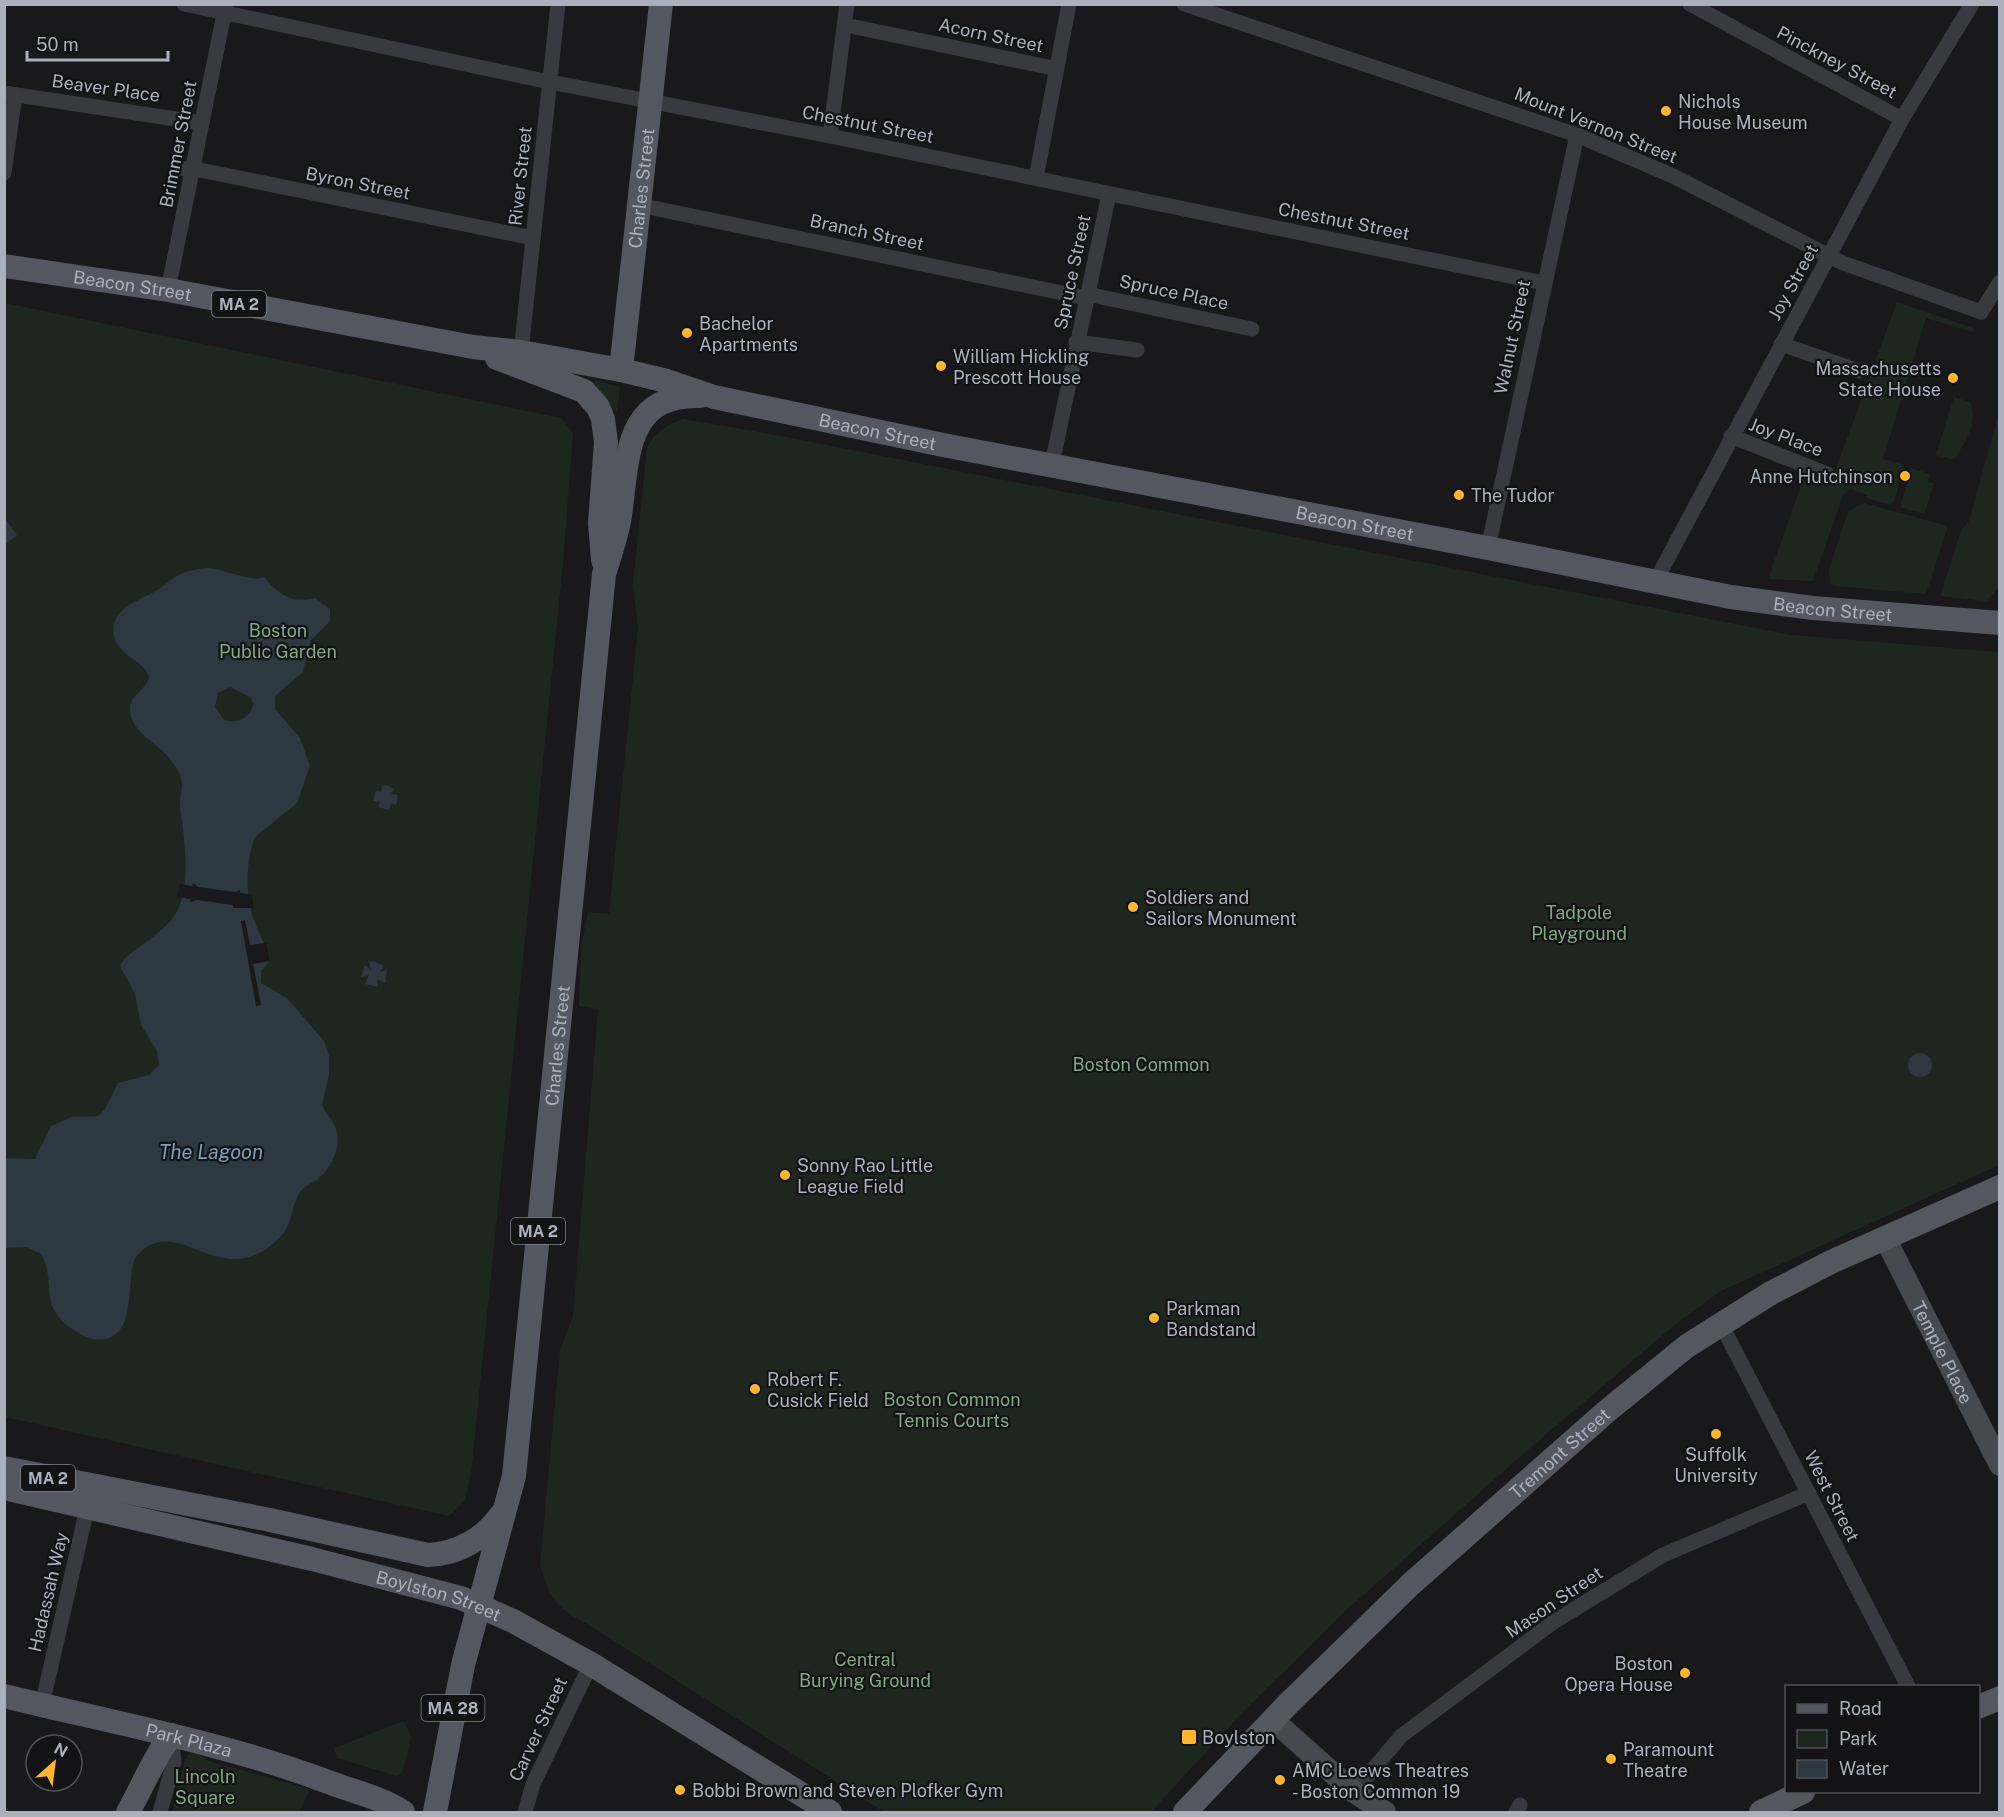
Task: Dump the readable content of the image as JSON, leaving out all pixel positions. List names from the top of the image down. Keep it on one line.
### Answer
{"streets":{"main road":["Charles Street","Beacon Street","MA 2","Temple Place","Tremont Street","Boylston Street","MA 28","Park Plaza"],"street":["Acorn Street","Pinckney Street","Beaver Place","Chestnut Street","Mount Vernon Street","Brimmer Street","River Street","Byron Street","Branch Street","Spruce Street","Joy Street","Spruce Place","Walnut Street","Joy Place","West Street","Hadassah Way","Mason Street","Carver Street"]},"crossings":[["Pinckney Street","Joy Street"],["Beaver Place","Brimmer Street"],["Chestnut Street","Brimmer Street"],["Chestnut Street","River Street"],["Chestnut Street","Charles Street"],["Chestnut Street","Spruce Street"],["Chestnut Street","Walnut Street"],["Mount Vernon Street","Joy Street"],["Mount Vernon Street","Walnut Street"],["Brimmer Street","Byron Street"],["Brimmer Street","Beacon Street"],["River Street","Byron Street"],["River Street","Beacon Street"],["Charles Street","Branch Street"],["Charles Street","Beacon Street"],["Charles Street","Boylston Street"],["Charles Street","MA 28"],["Branch Street","Spruce Street"],["Branch Street","Spruce Place"],["Spruce Street","Beacon Street"],["Spruce Street","Spruce Place"],["Joy Street","Beacon Street"],["Joy Street","Joy Place"],["Beacon Street","Walnut Street"],["Temple Place","Tremont Street"],["Tremont Street","West Street"],["West Street","Mason Street"],["Hadassah Way","Boylston Street"],["Hadassah Way","Park Plaza"],["Boylston Street","MA 28"],["Boylston Street","Carver Street"]],"water":["The Lagoon"],"parks":["Boston Public Garden","Tadpole Playground","Boston Common","Boston Common Tennis Courts","Central Burying Ground","Lincoln Square"],"places":{"other":["Nichols House Museum","Bachelor Apartments","William Hickling Prescott House","Massachusetts State House","Anne Hutchinson","The Tudor","Soldiers and Sailors Monument","Sonny Rao Little League Field","Parkman Bandstand","Robert F. Cusick Field","Suffolk University","Boston Opera House","Paramount Theatre","AMC Loews Theatres - Boston Common 19","Bobbi Brown and Steven Plofker Gym"],"transit":["Boylston"]},"legend":["Road","Park","Water"],"scale_bar":"50 m","north":"top right"}
